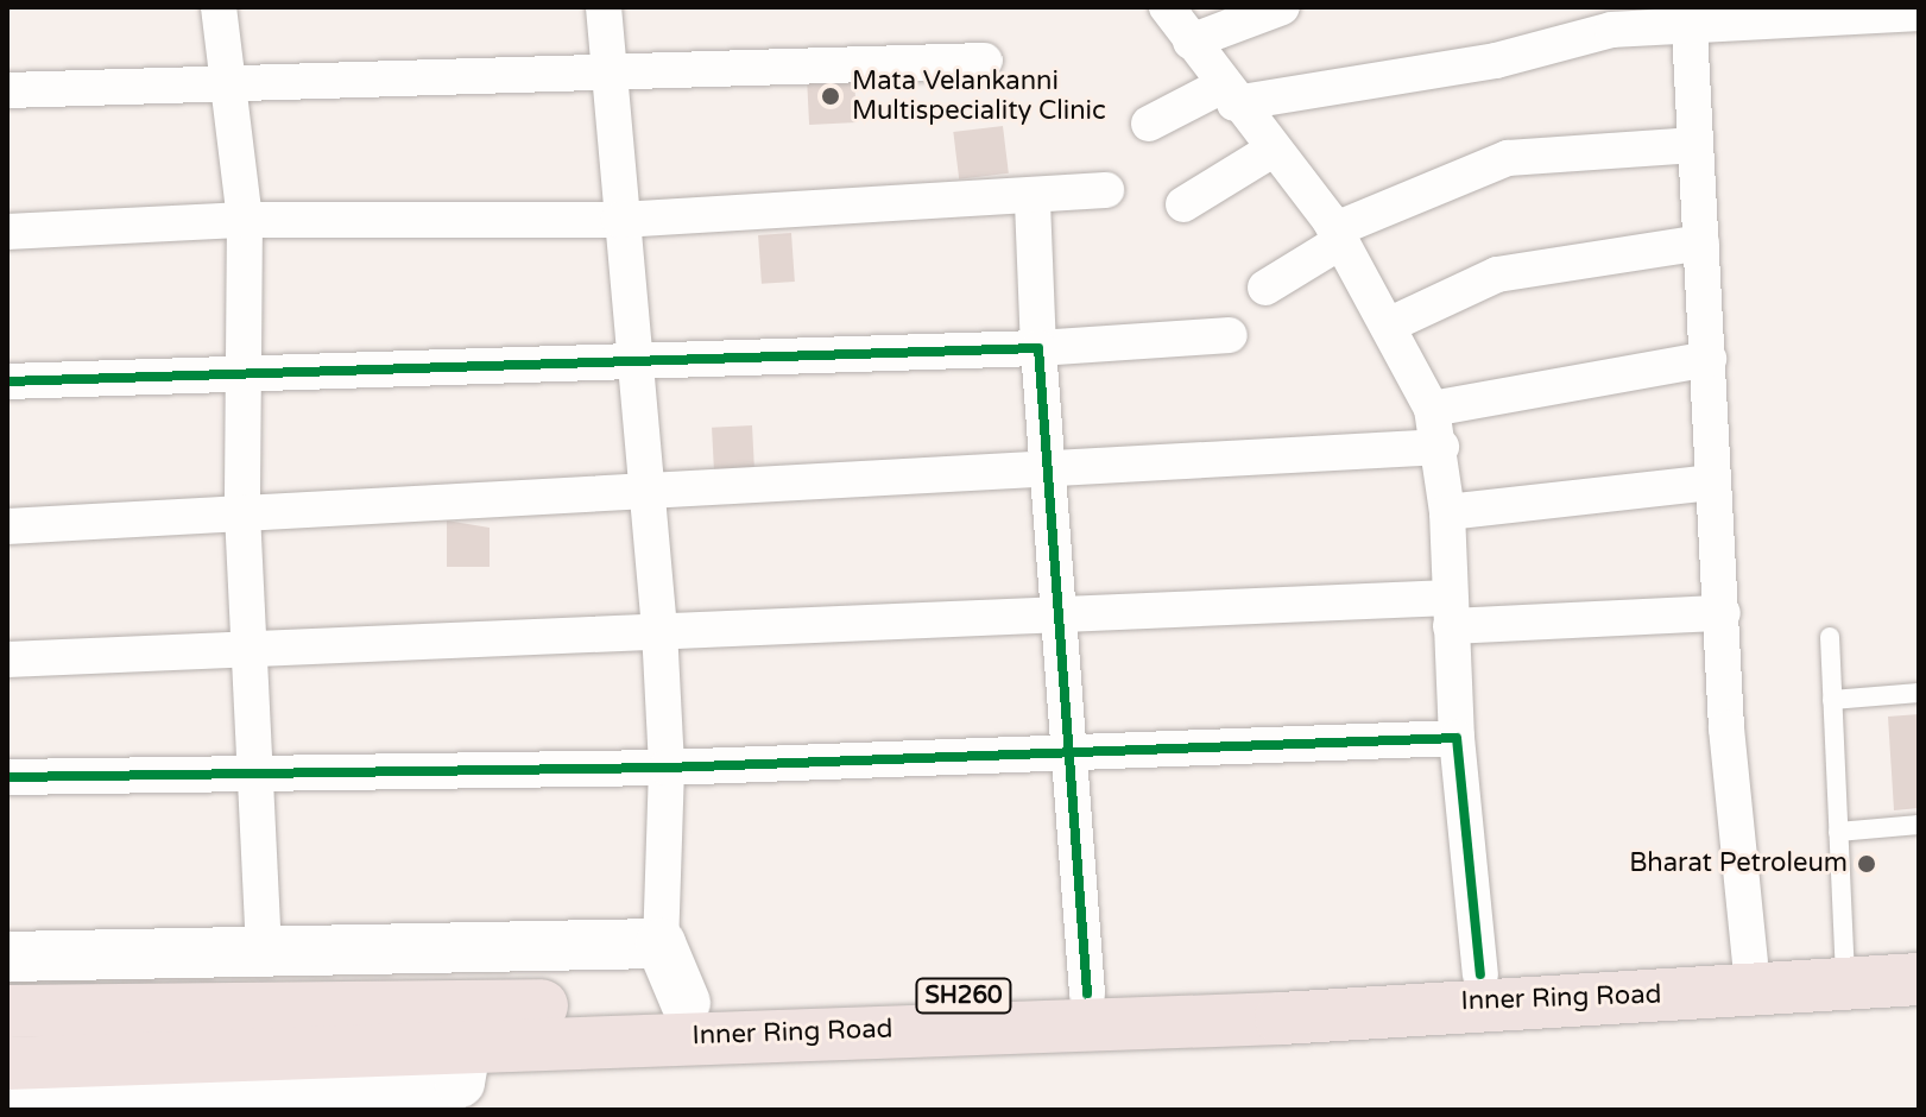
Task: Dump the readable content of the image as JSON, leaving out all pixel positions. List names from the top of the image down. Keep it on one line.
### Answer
{"streets":{"highway":["SH260","Inner Ring Road"]},"places":["Mata Velankanni Multispeciality Clinic","Bharat Petroleum"]}
